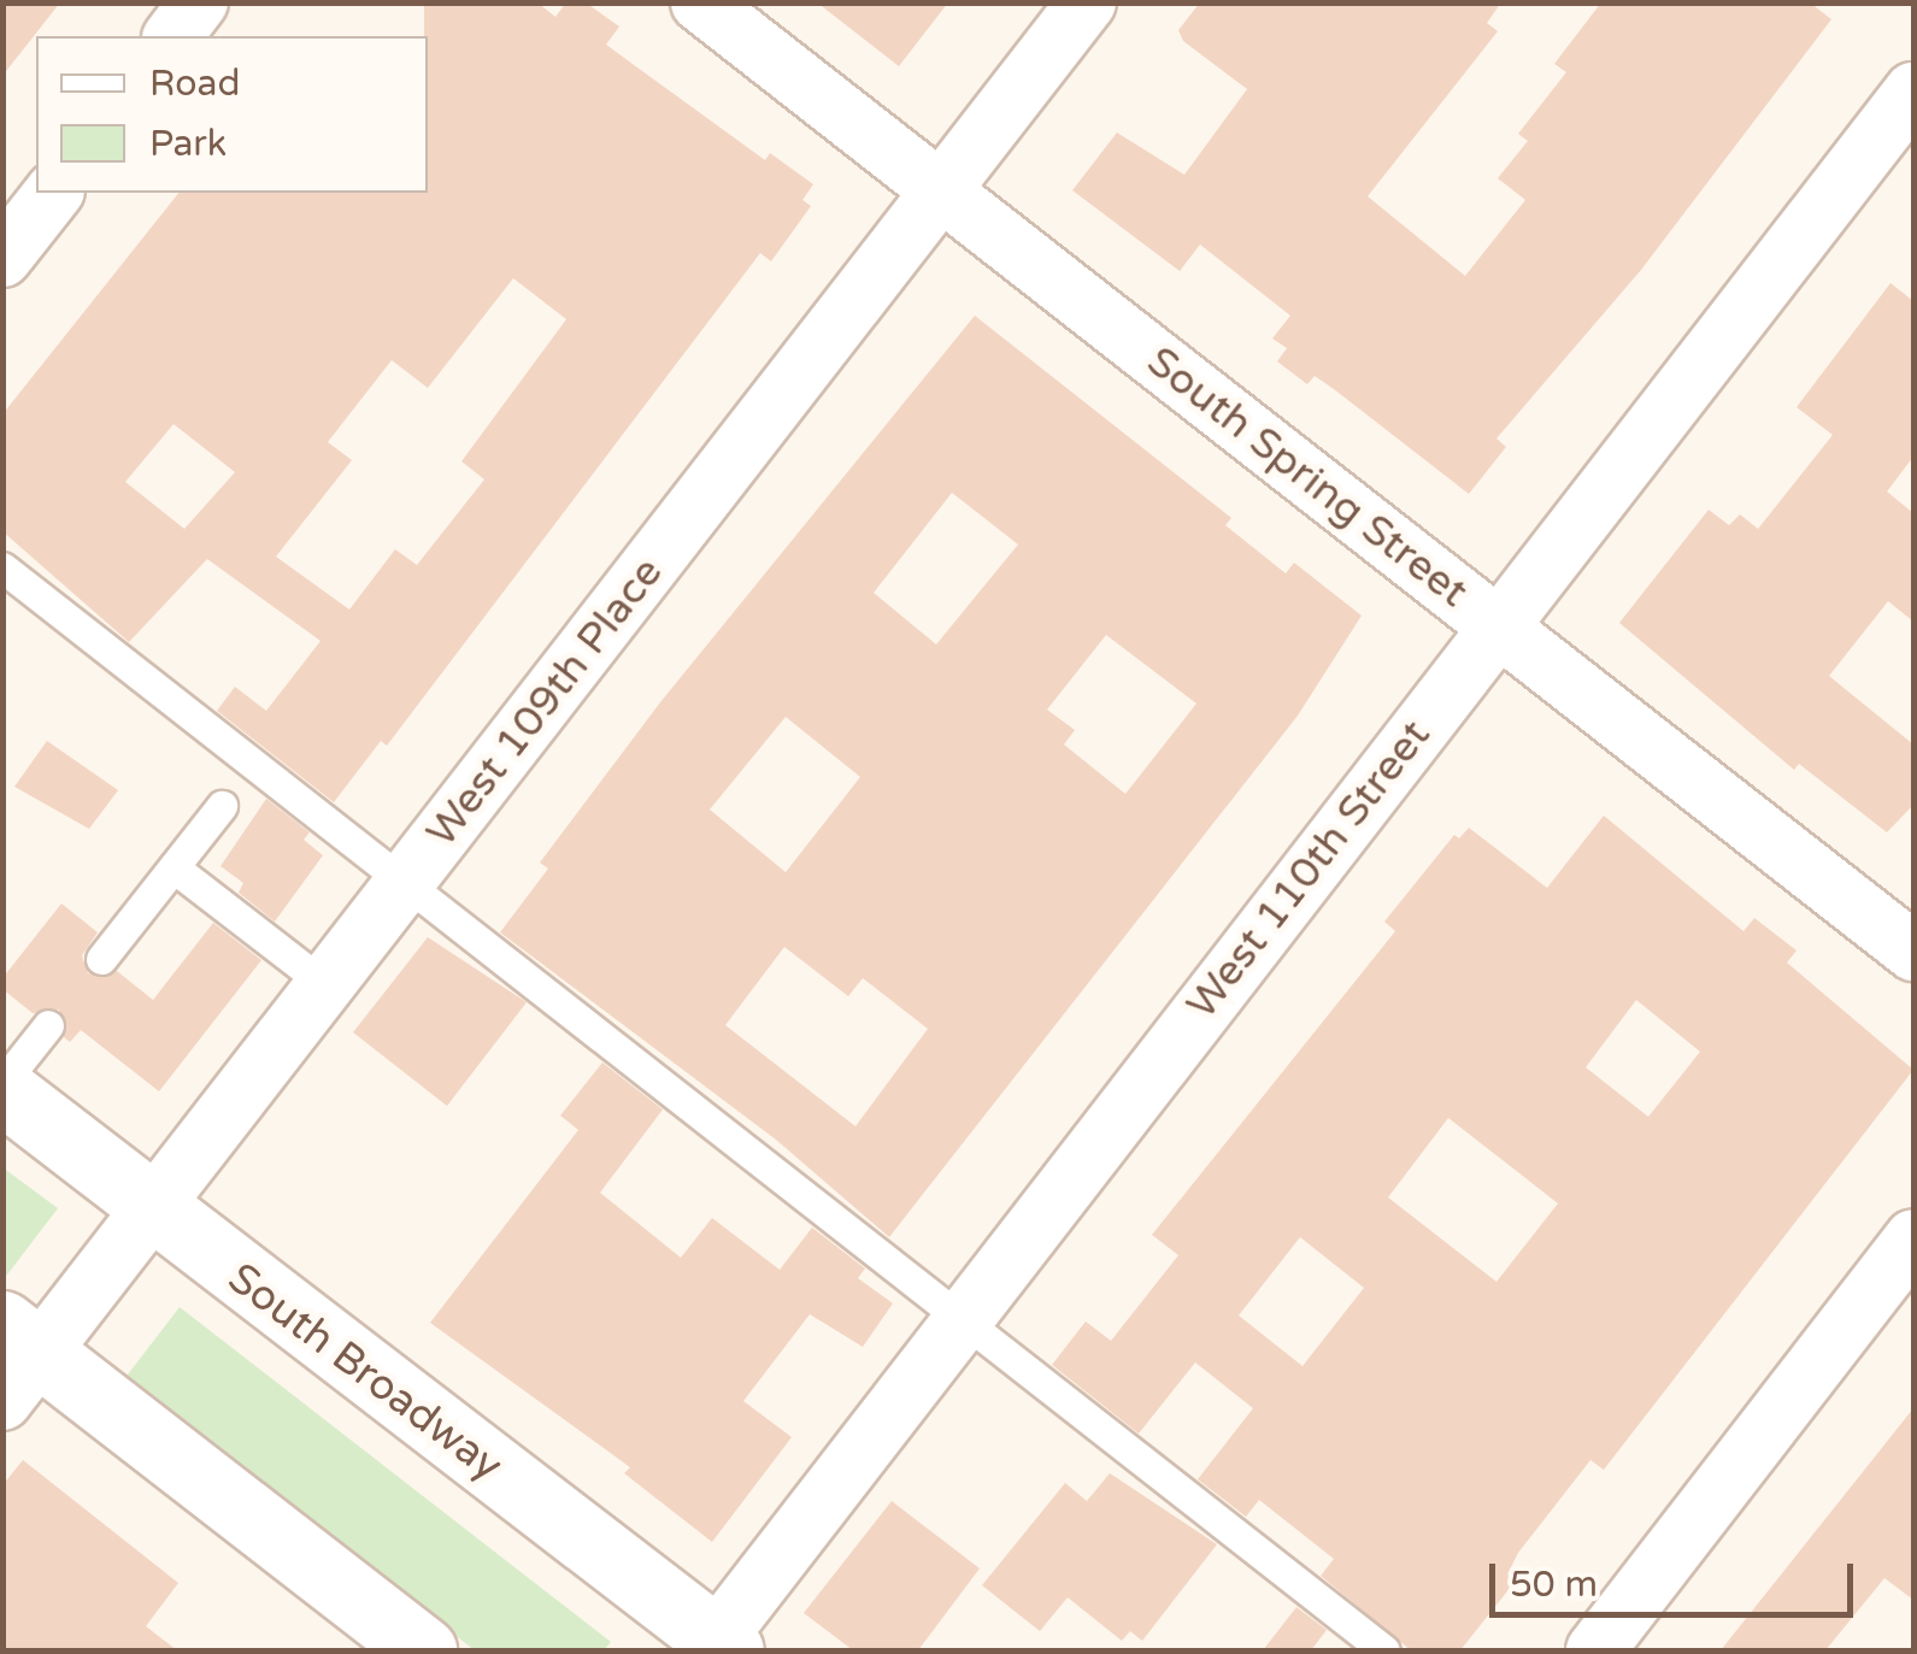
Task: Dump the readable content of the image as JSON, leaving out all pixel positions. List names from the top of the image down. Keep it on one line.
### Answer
{"streets":{"main road":["South Broadway"],"street":["South Spring Street","West 109th Place","West 110th Street"]},"crossings":[["South Spring Street","West 109th Place"],["South Spring Street","West 110th Street"],["West 109th Place","South Broadway"],["West 110th Street","South Broadway"]],"legend":["Road","Park"],"scale_bar":"50 m"}
